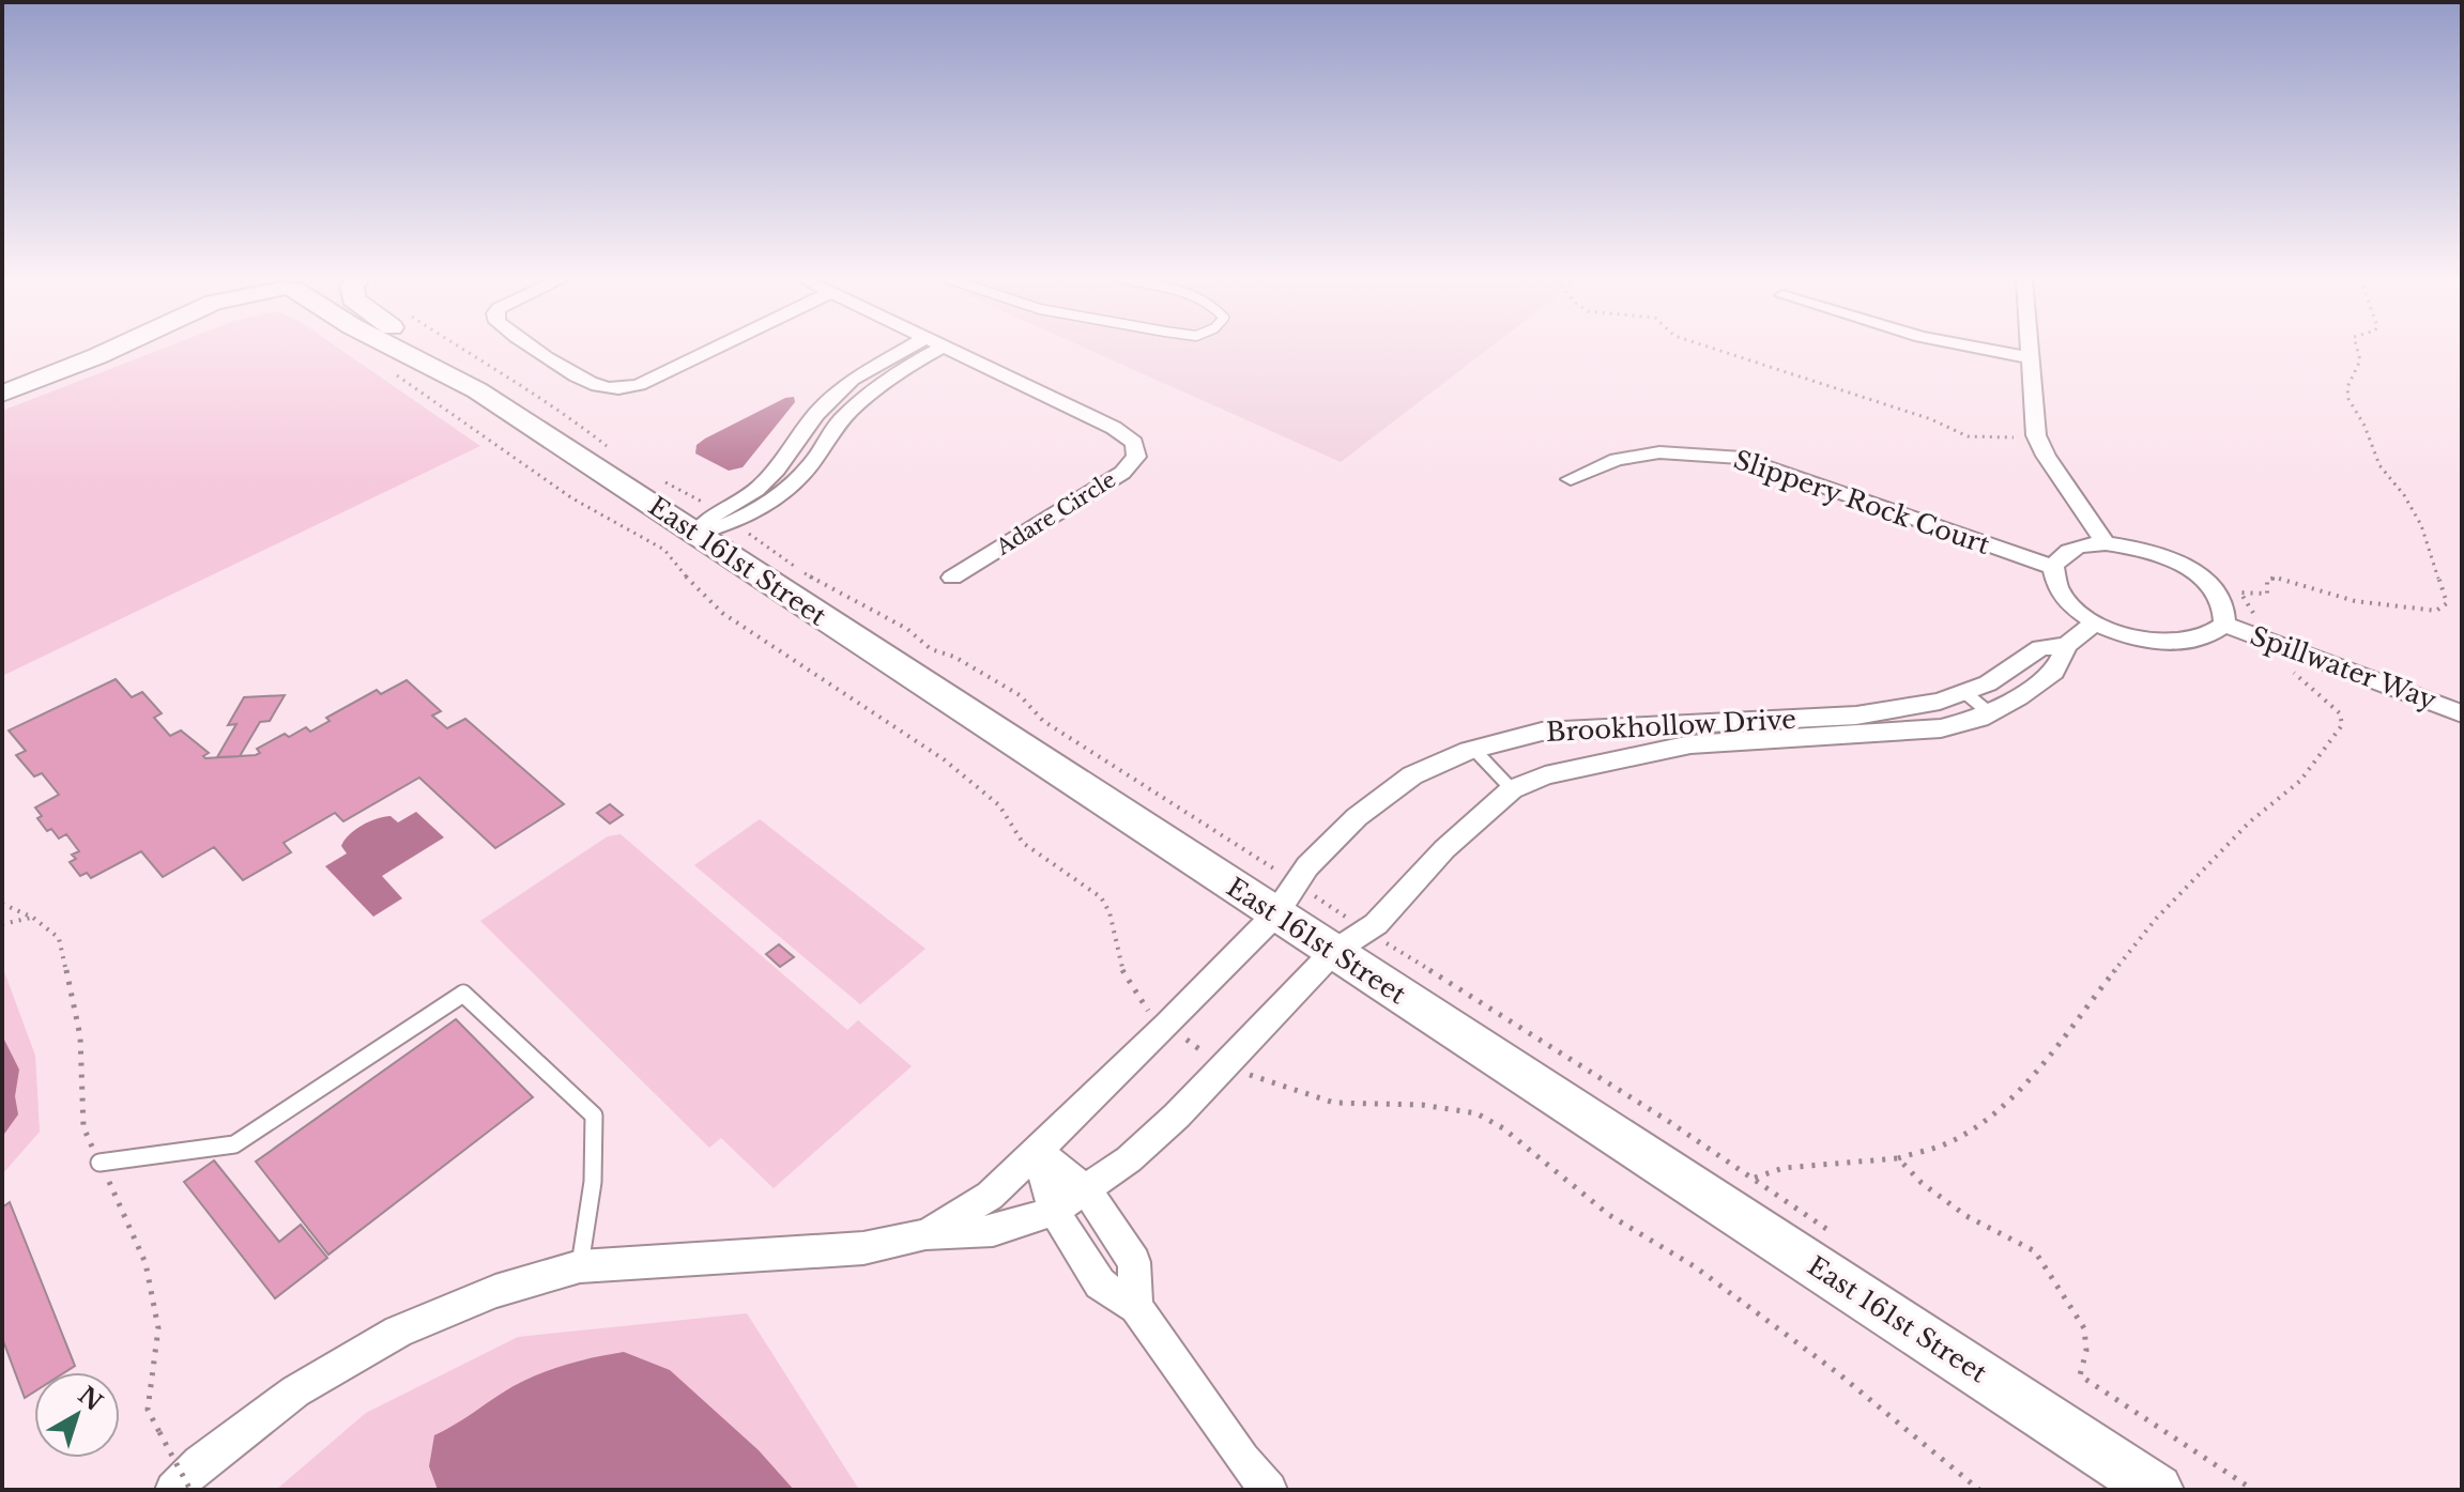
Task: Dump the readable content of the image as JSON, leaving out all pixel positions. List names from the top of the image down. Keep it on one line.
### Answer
{"streets":{"street":["Slippery Rock Court","Adare Circle","East 161st Street","Spillwater Way","Brookhollow Drive"]},"crossings":[["East 161st Street","Brookhollow Drive"]],"north":"top right"}
